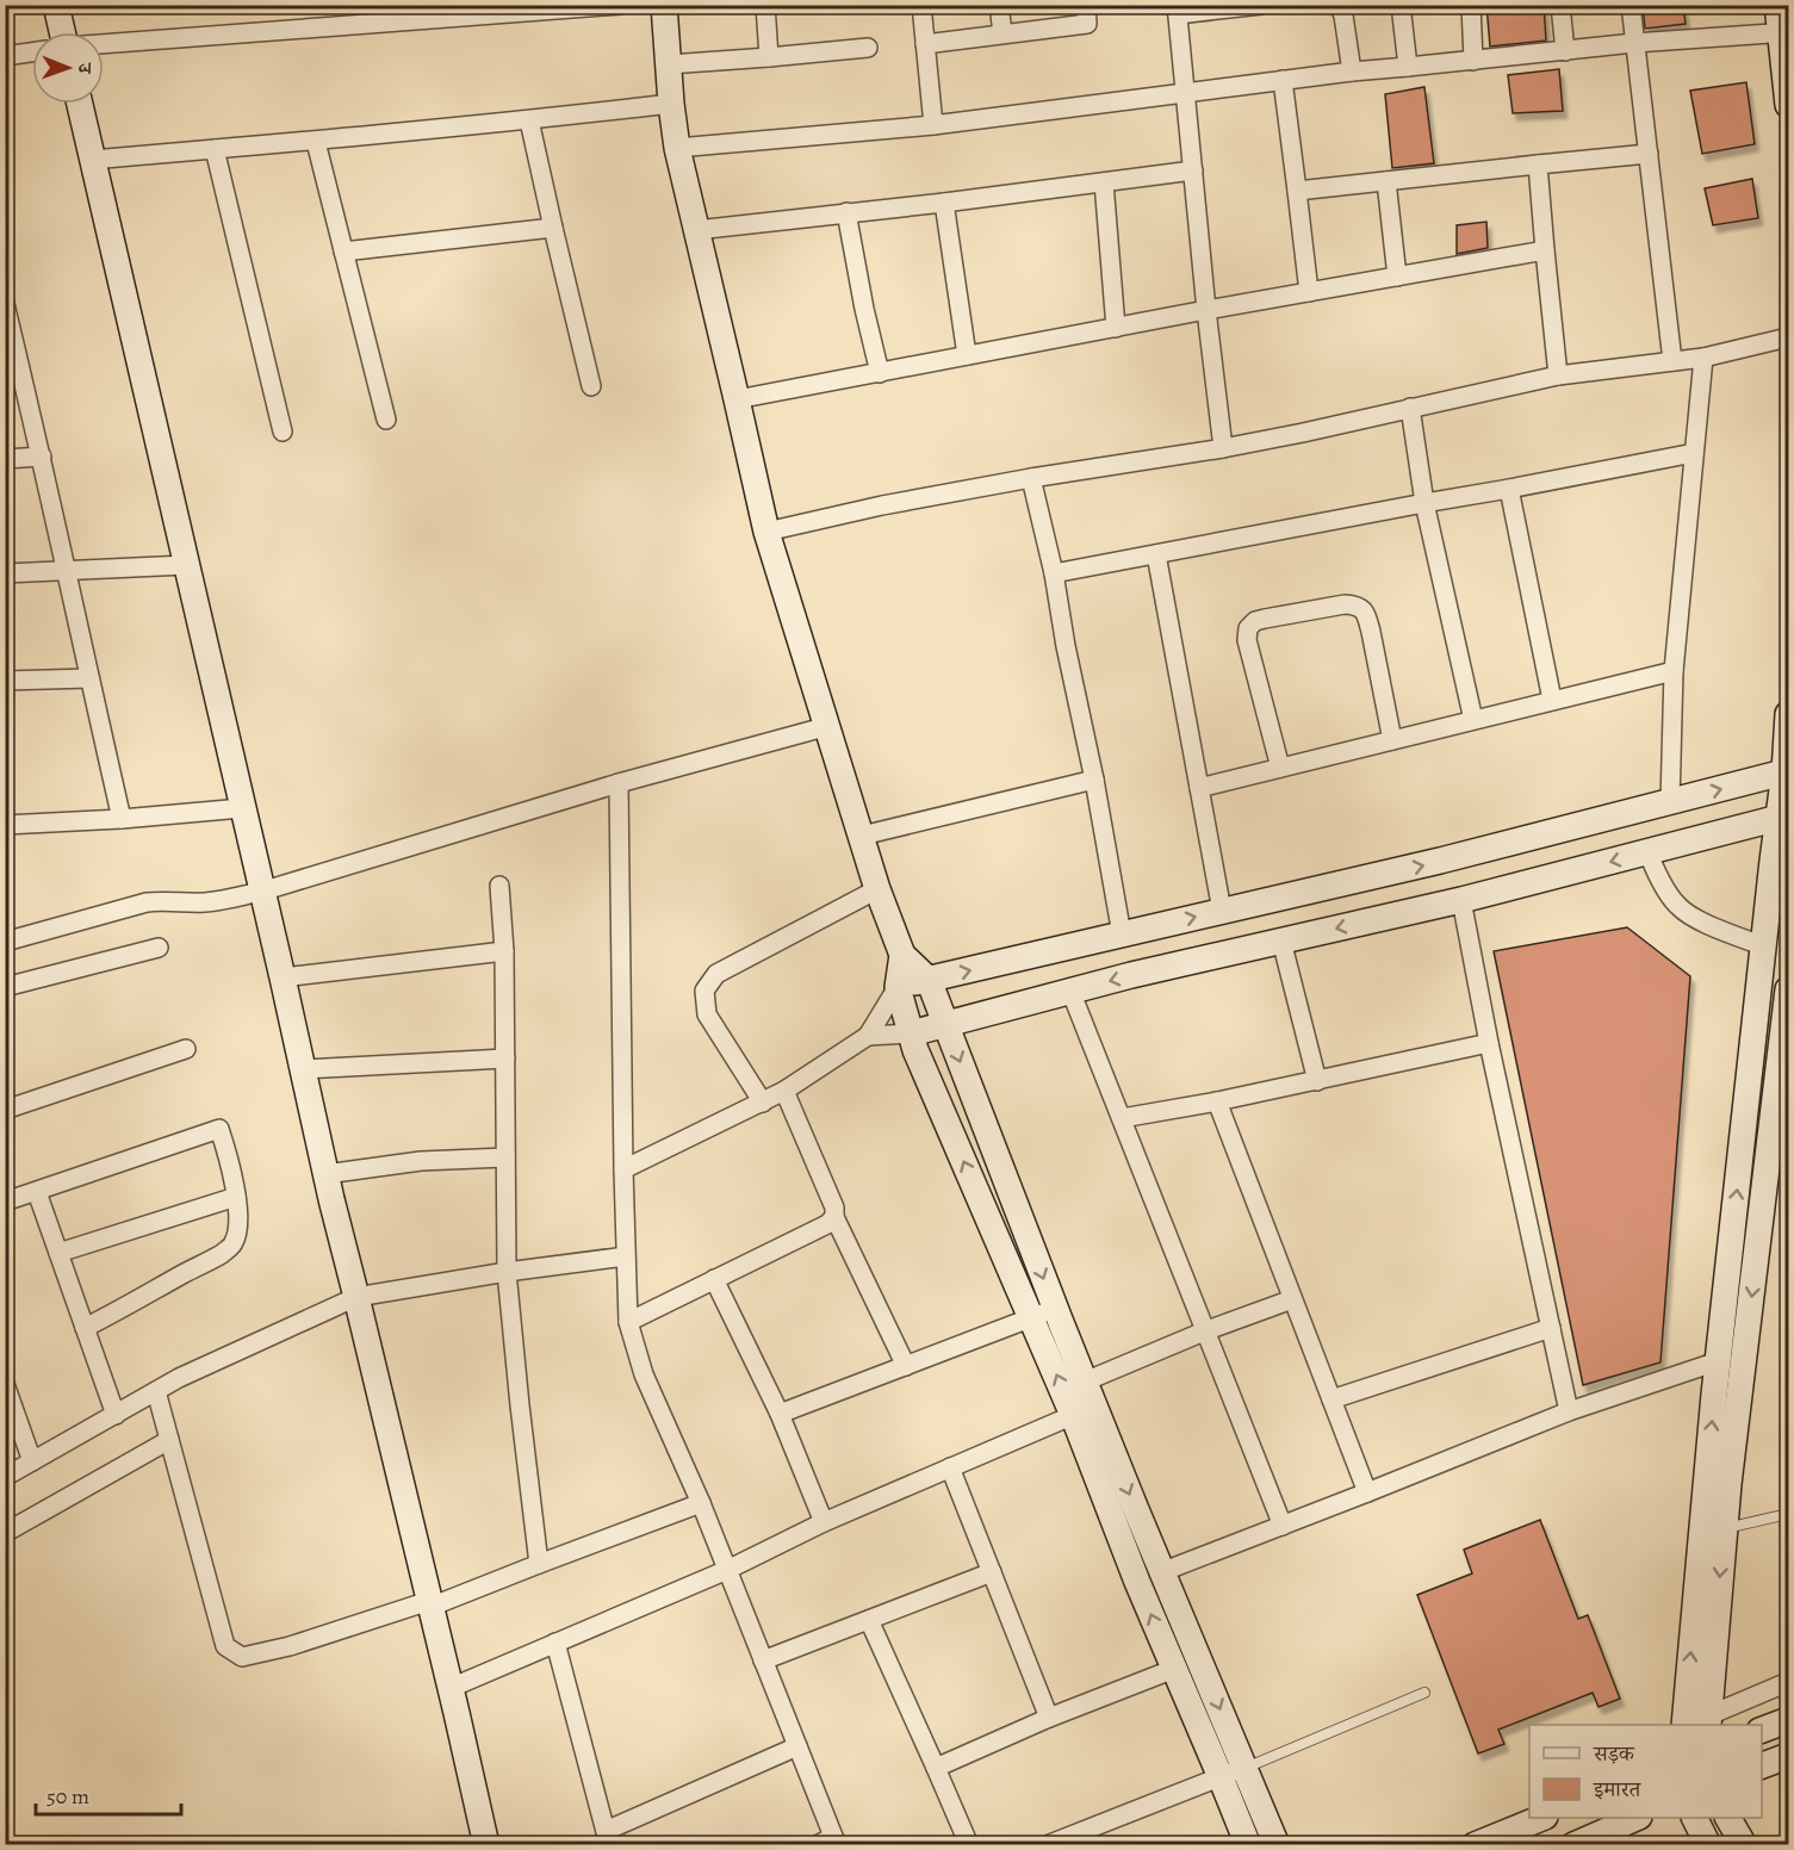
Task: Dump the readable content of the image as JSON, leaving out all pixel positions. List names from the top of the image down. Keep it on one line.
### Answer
{"legend":["सड़क","इमारत"],"scale_bar":"50 m","north":"right"}
